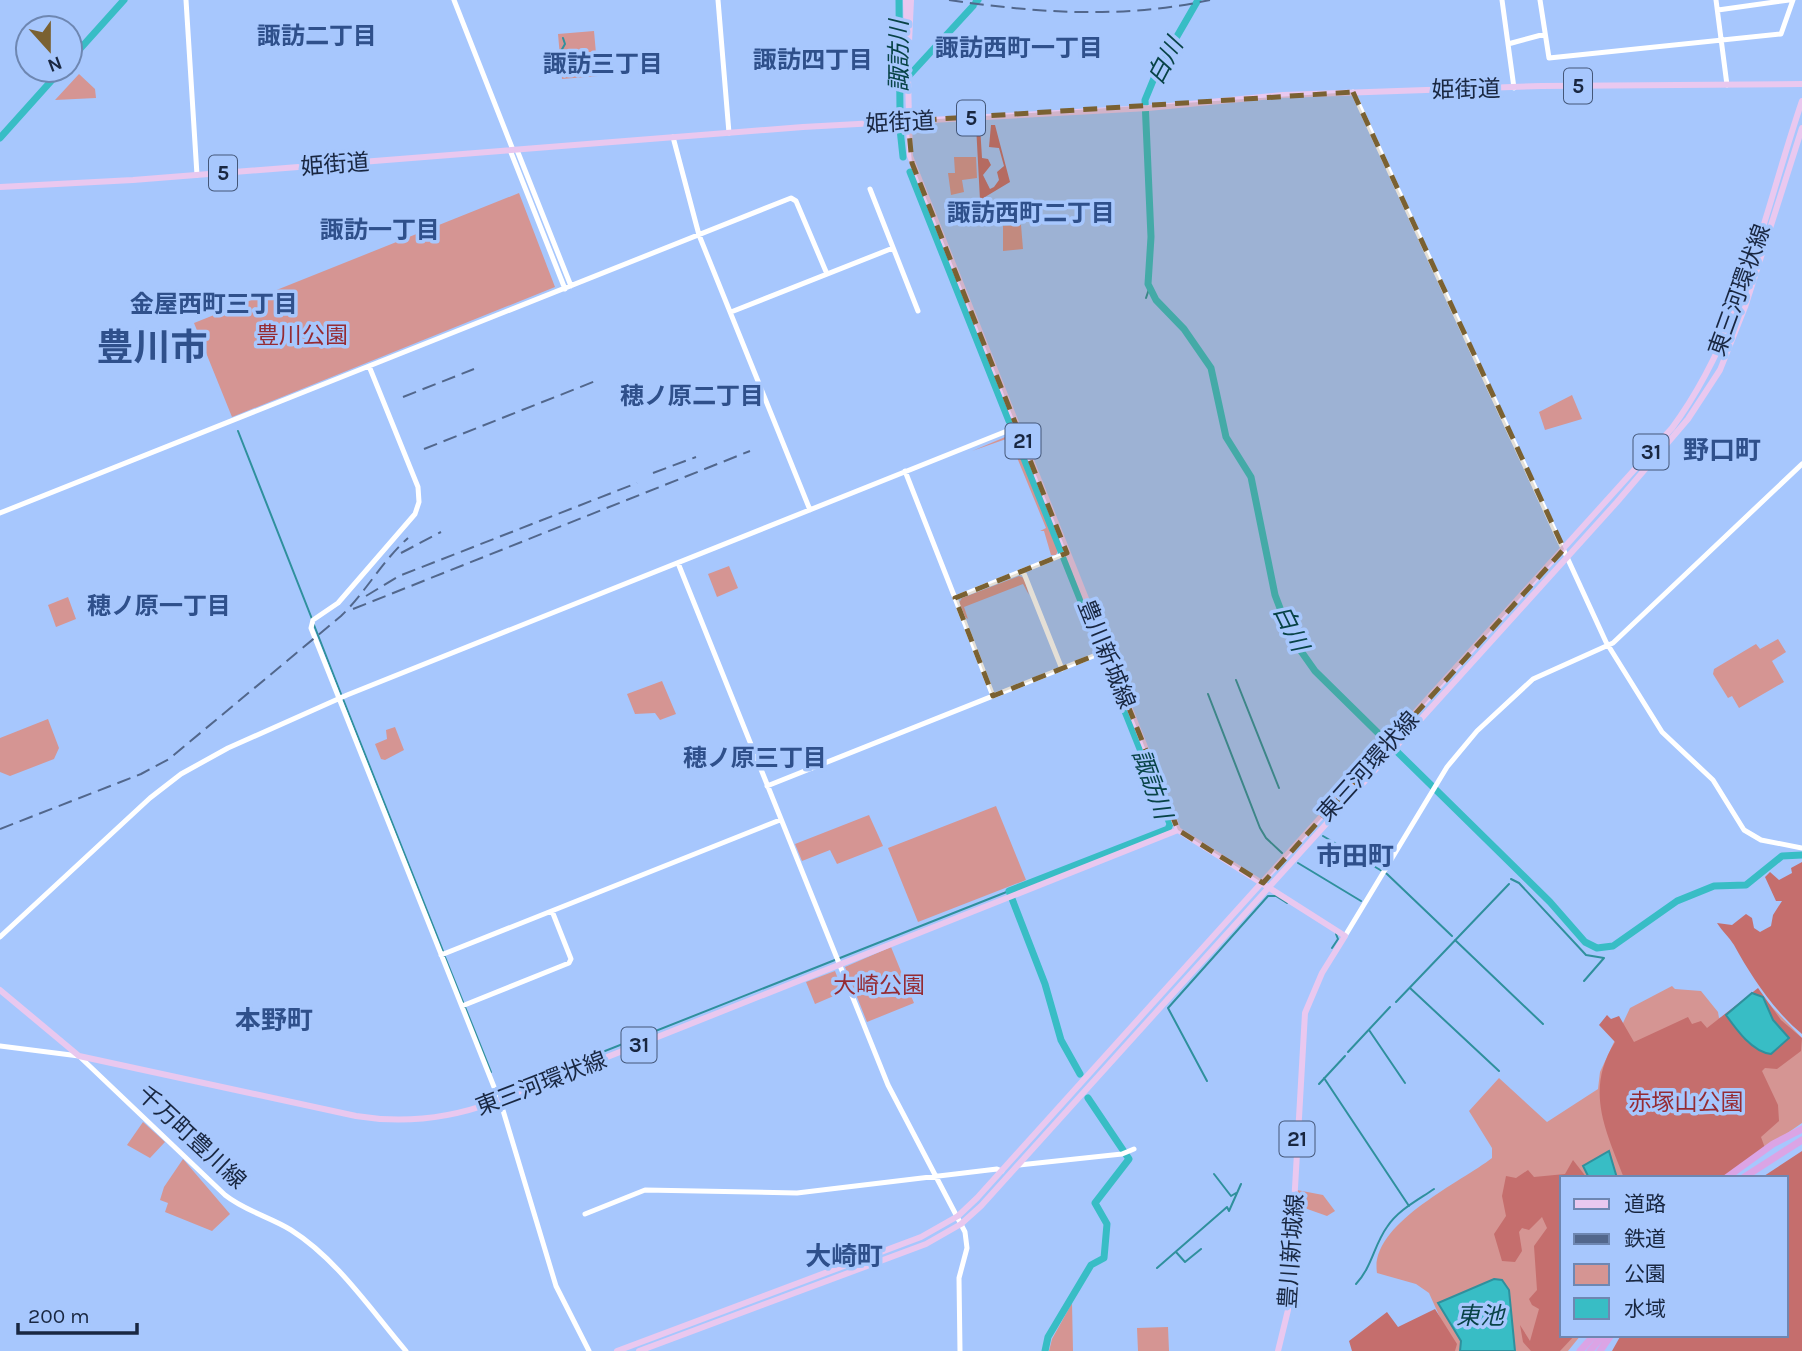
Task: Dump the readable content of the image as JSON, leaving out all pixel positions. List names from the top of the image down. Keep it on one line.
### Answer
{"streets":{"main road":["5","姫街道","東三河環状線","21","31","豊川新城線"],"street":["千万町豊川線"]},"crossings":[["姫街道","豊川新城線"],["東三河環状線","31"],["東三河環状線","豊川新城線"],["東三河環状線","千万町豊川線"],["31","千万町豊川線"]],"districts":["諏訪二丁目","諏訪西町一丁目","諏訪四丁目","諏訪三丁目","諏訪西町二丁目","諏訪一丁目","金屋西町三丁目","豊川市","穂ノ原二丁目","野口町","穂ノ原一丁目","穂ノ原三丁目","市田町","本野町","大崎町"],"water":["諏訪川","白川","東池"],"parks":["豊川公園","大崎公園","赤塚山公園"],"legend":["道路","鉄道","公園","水域"],"scale_bar":"200 m","north":"bottom"}
